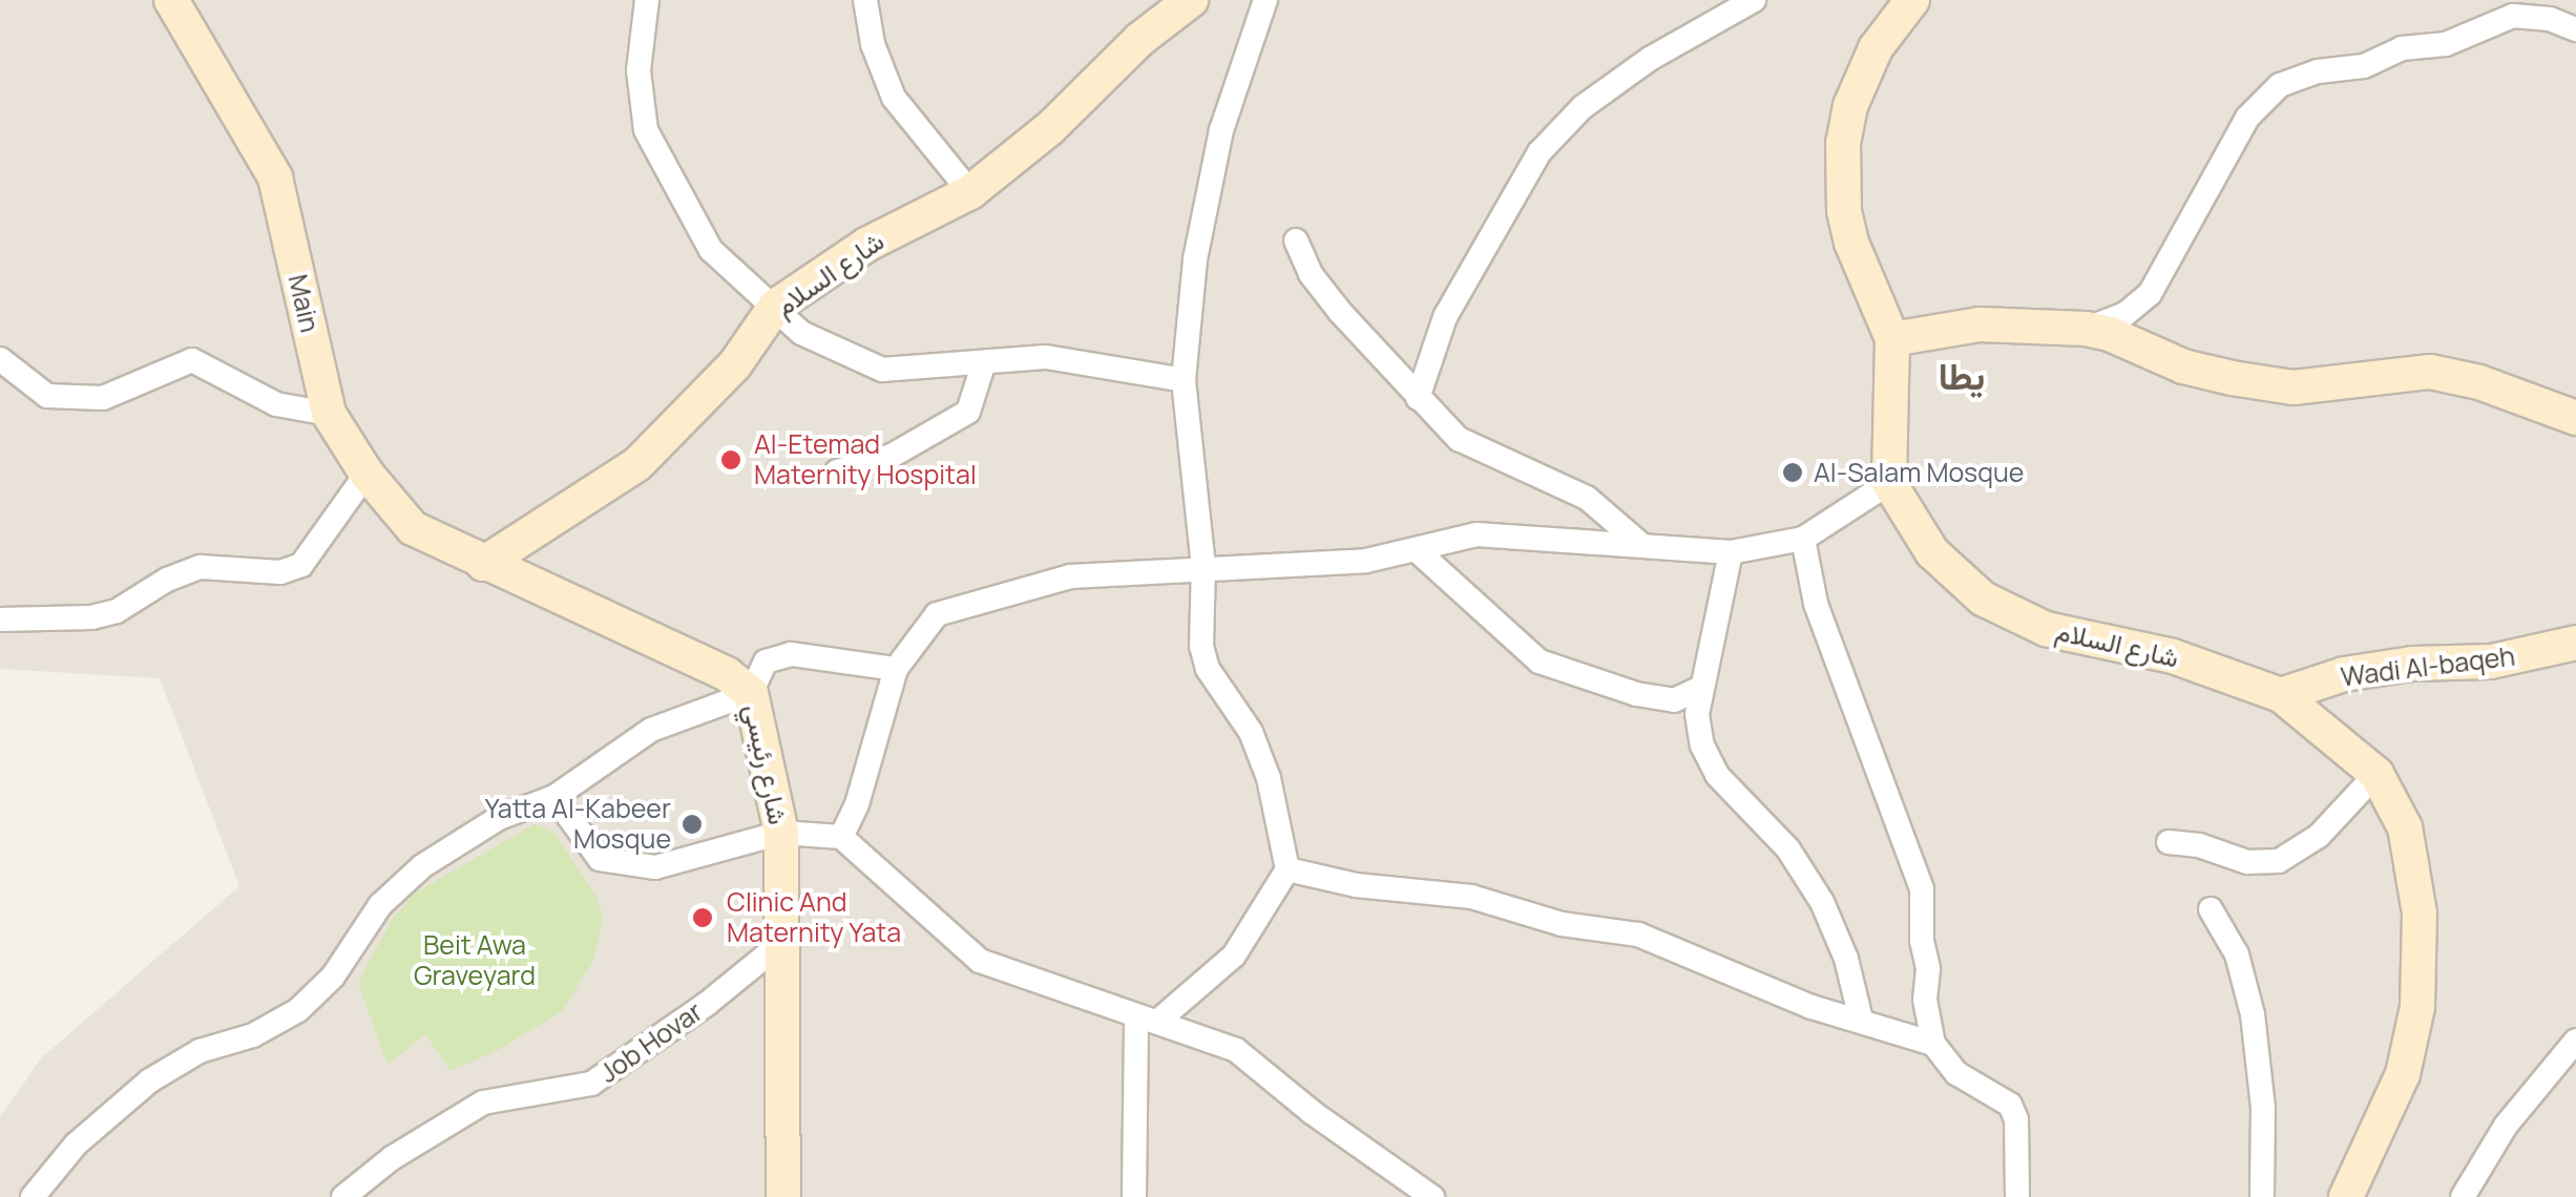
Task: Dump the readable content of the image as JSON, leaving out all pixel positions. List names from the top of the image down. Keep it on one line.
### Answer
{"streets":{"main road":["شارع السلام","Main","Wadi Al-baqeh","شارع رئيسي"],"street":["Job Hovar"]},"crossings":[["شارع السلام","Main"],["شارع السلام","Wadi Al-baqeh"],["شارع السلام","شارع رئيسي"],["Main","شارع رئيسي"],["شارع رئيسي","Job Hovar"]],"districts":["يطا"],"parks":["Beit Awa Graveyard"],"places":["Al-Etemad Maternity Hospital","Al-Salam Mosque","Yatta Al-Kabeer Mosque","Clinic And Maternity Yata"]}
